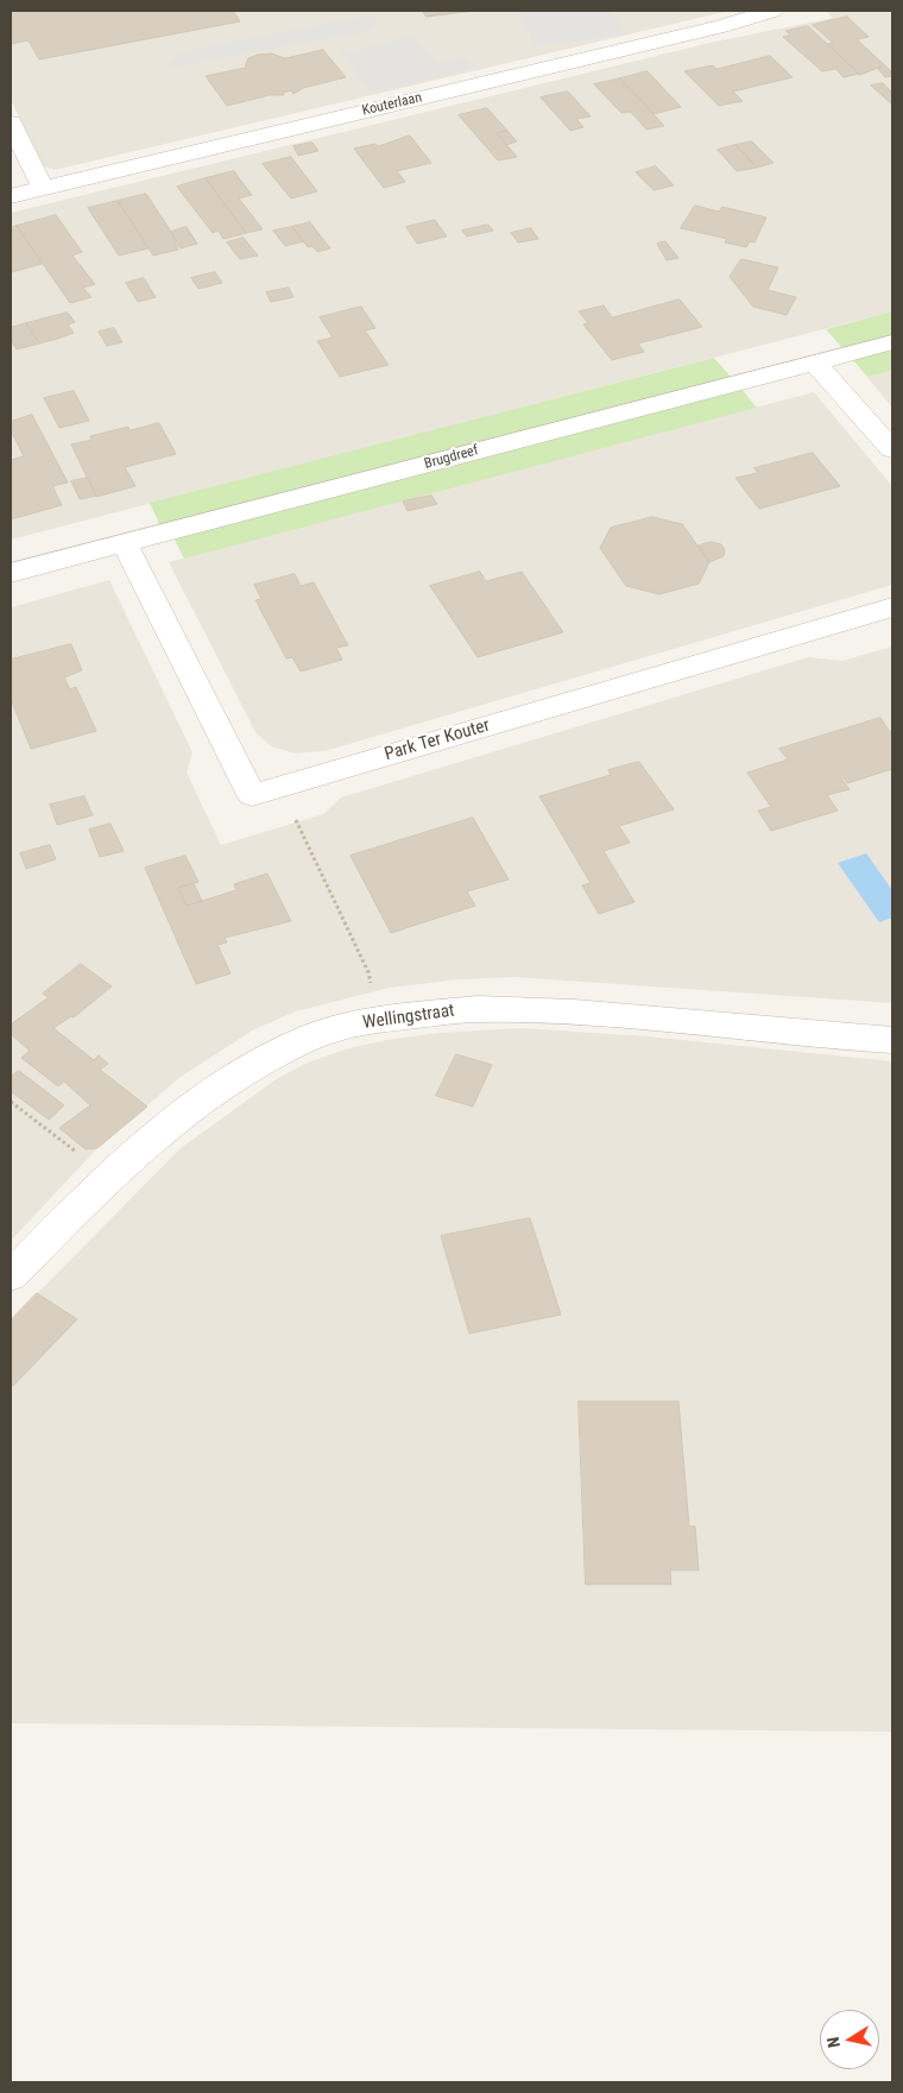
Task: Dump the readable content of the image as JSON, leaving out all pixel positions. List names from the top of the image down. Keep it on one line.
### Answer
{"streets":{"street":["Kouterlaan","Brugdreef","Park Ter Kouter","Wellingstraat"]},"crossings":[["Brugdreef","Park Ter Kouter"]],"north":"left"}
